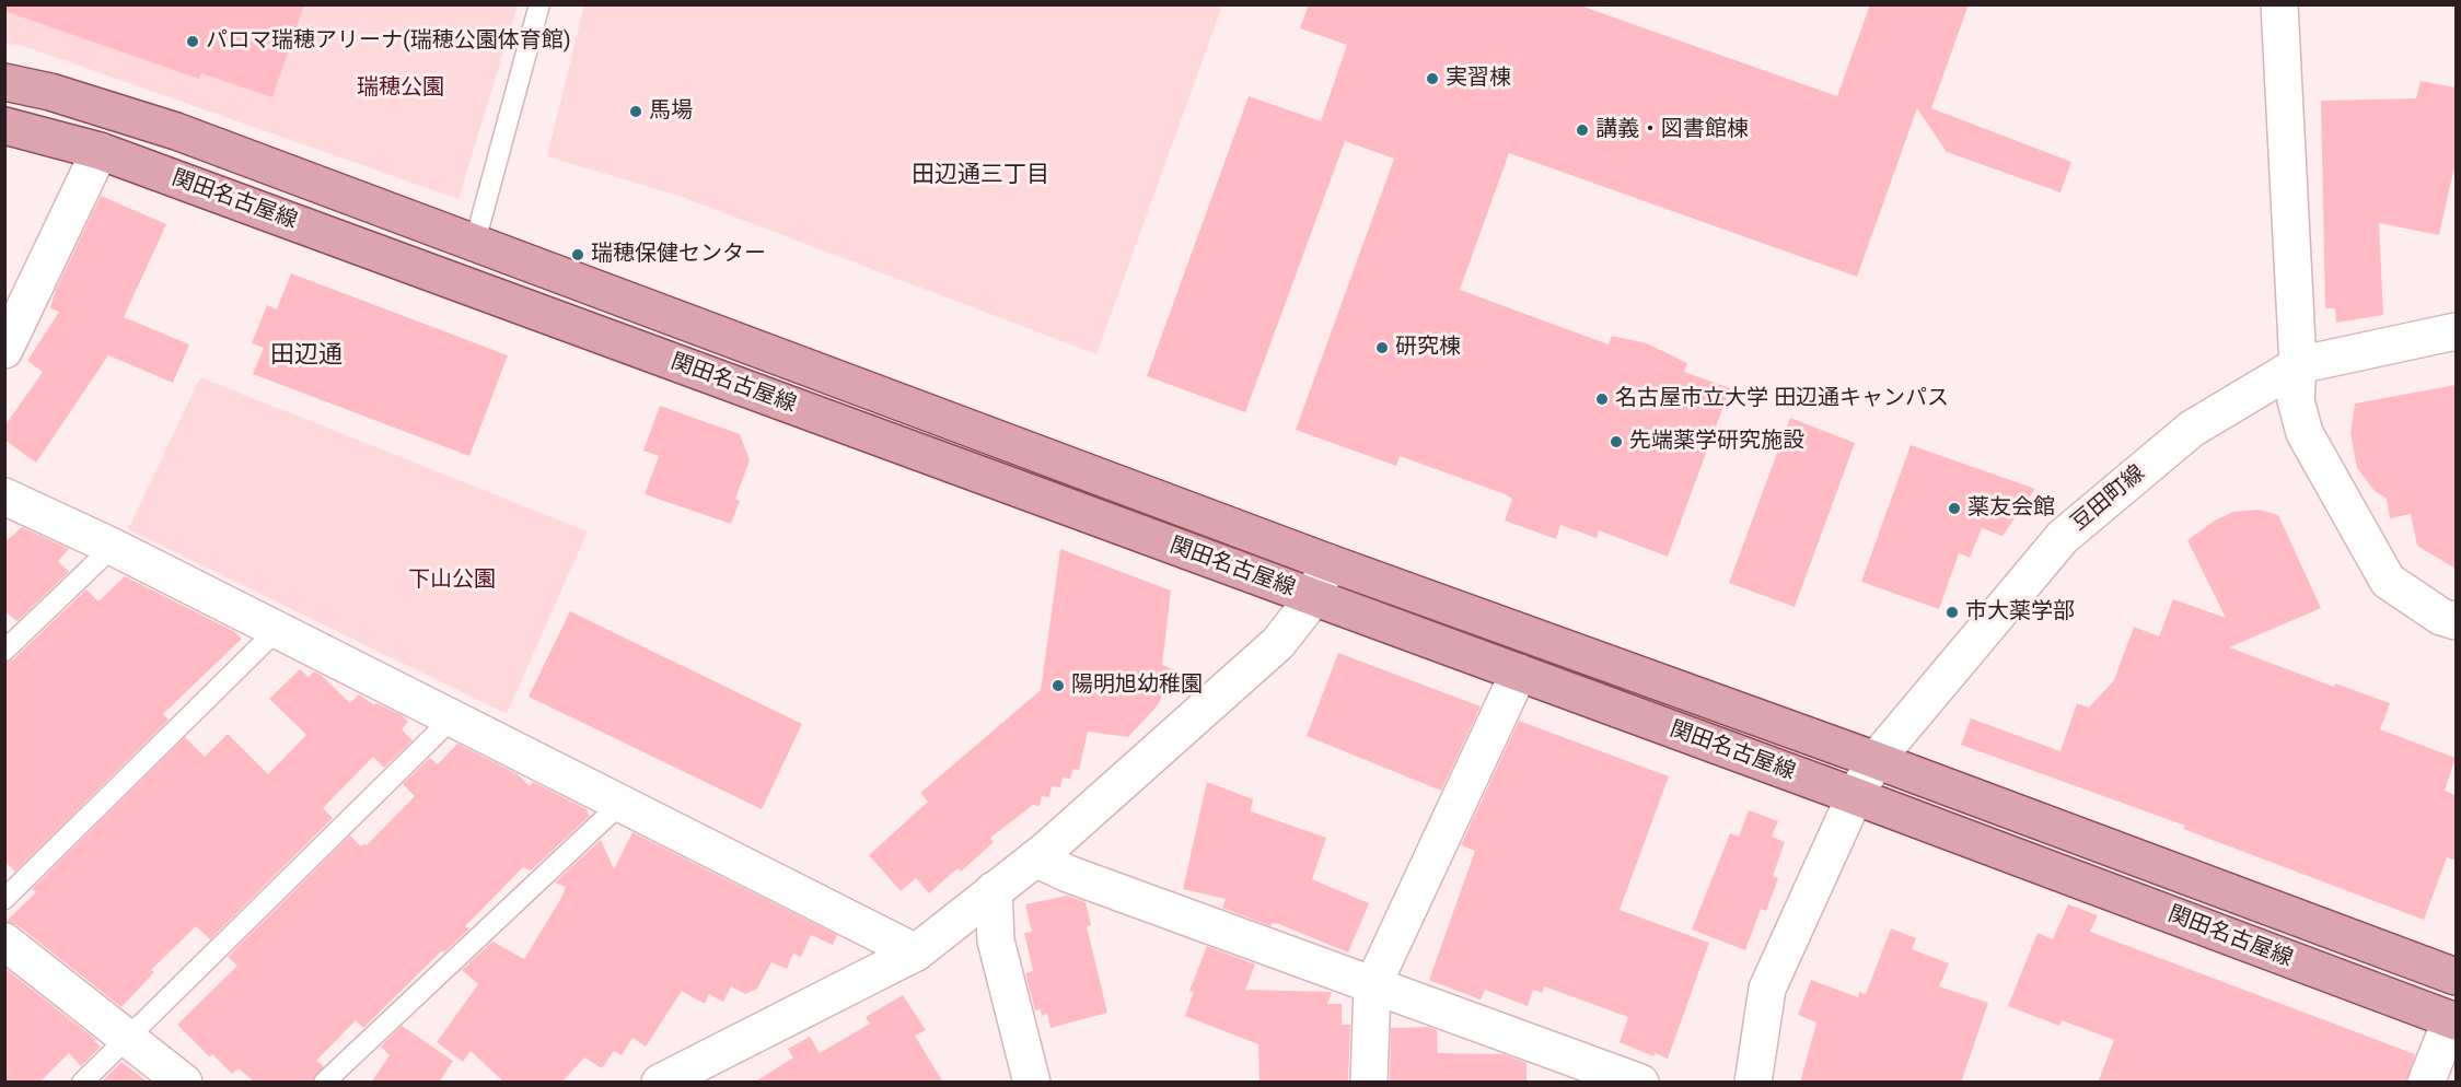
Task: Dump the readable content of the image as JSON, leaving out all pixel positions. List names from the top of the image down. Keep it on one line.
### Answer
{"streets":{"main road":["関田名古屋線"],"street":["豆田町線"]},"crossings":[["関田名古屋線","豆田町線"]],"districts":["田辺通三丁目","田辺通"],"parks":["瑞穂公園","下山公園"],"places":["パロマ瑞穂アリーナ(瑞穂公園体育館)","実習棟","馬場","講義・図書館棟","瑞穂保健センター","研究棟","名古屋市立大学 田辺通キャンパス","先端薬学研究施設","薬友会館","市大薬学部","陽明旭幼稚園"]}
